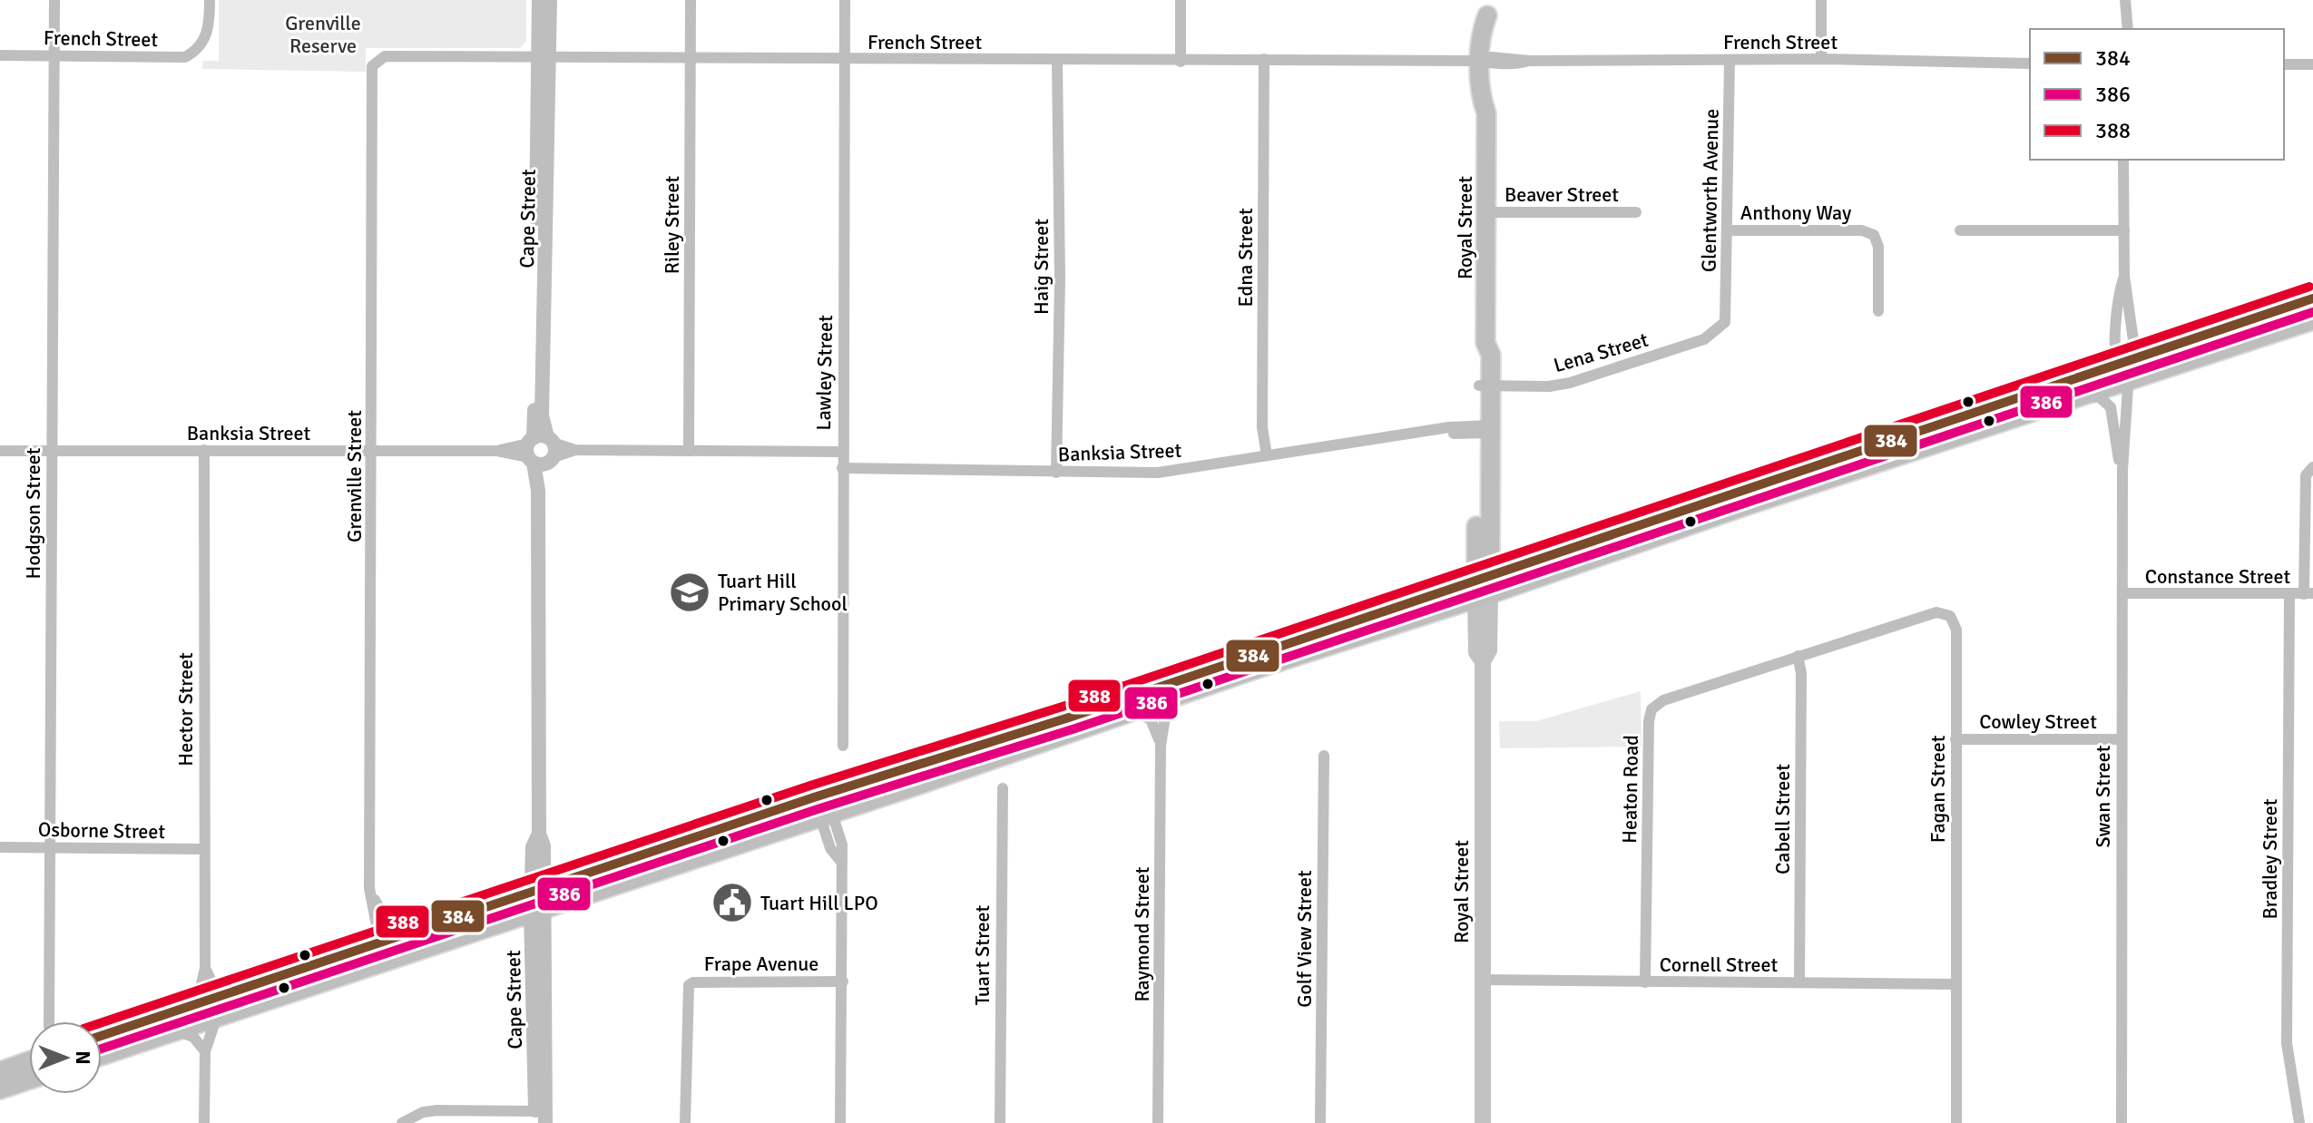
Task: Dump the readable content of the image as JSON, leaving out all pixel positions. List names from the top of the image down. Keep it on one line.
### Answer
{"streets":{"main road":["Royal Street"],"street":["French Street","Glentworth Avenue","Beaver Street","Anthony Way","Cape Street","Riley Street","Edna Street","Haig Street","Lena Street","Lawley Street","Banksia Street","Grenville Street","Hodgson Street","Constance Street","Hector Street","Cowley Street","Heaton Road","Fagan Street","Swan Street","Cabell Street","Osborne Street","Bradley Street","Raymond Street","Golf View Street","Tuart Street","Frape Avenue","Cornell Street"]},"crossings":[["French Street","Glentworth Avenue"],["French Street","Cape Street"],["French Street","Riley Street"],["French Street","Royal Street"],["French Street","Edna Street"],["French Street","Haig Street"],["French Street","Lawley Street"],["French Street","Grenville Street"],["French Street","Hodgson Street"],["Glentworth Avenue","Anthony Way"],["Glentworth Avenue","Lena Street"],["Beaver Street","Royal Street"],["Cape Street","Banksia Street"],["Royal Street","Lena Street"],["Royal Street","Banksia Street"],["Royal Street","Cornell Street"],["Edna Street","Banksia Street"],["Haig Street","Banksia Street"],["Lawley Street","Banksia Street"],["Banksia Street","Grenville Street"],["Banksia Street","Hodgson Street"],["Banksia Street","Hector Street"],["Hodgson Street","Osborne Street"],["Constance Street","Swan Street"],["Constance Street","Bradley Street"],["Hector Street","Osborne Street"],["Cowley Street","Fagan Street"],["Cowley Street","Swan Street"],["Heaton Road","Fagan Street"],["Heaton Road","Cabell Street"],["Heaton Road","Cornell Street"],["Fagan Street","Cabell Street"],["Fagan Street","Cornell Street"],["Cabell Street","Cornell Street"]],"parks":["Grenville Reserve"],"places":{"school or university":["Tuart Hill Primary School"],"public building":["Tuart Hill LPO"]},"lines":["transit line 388","transit line 384","transit line 386"],"legend":["384","386","388"],"north":"right"}
